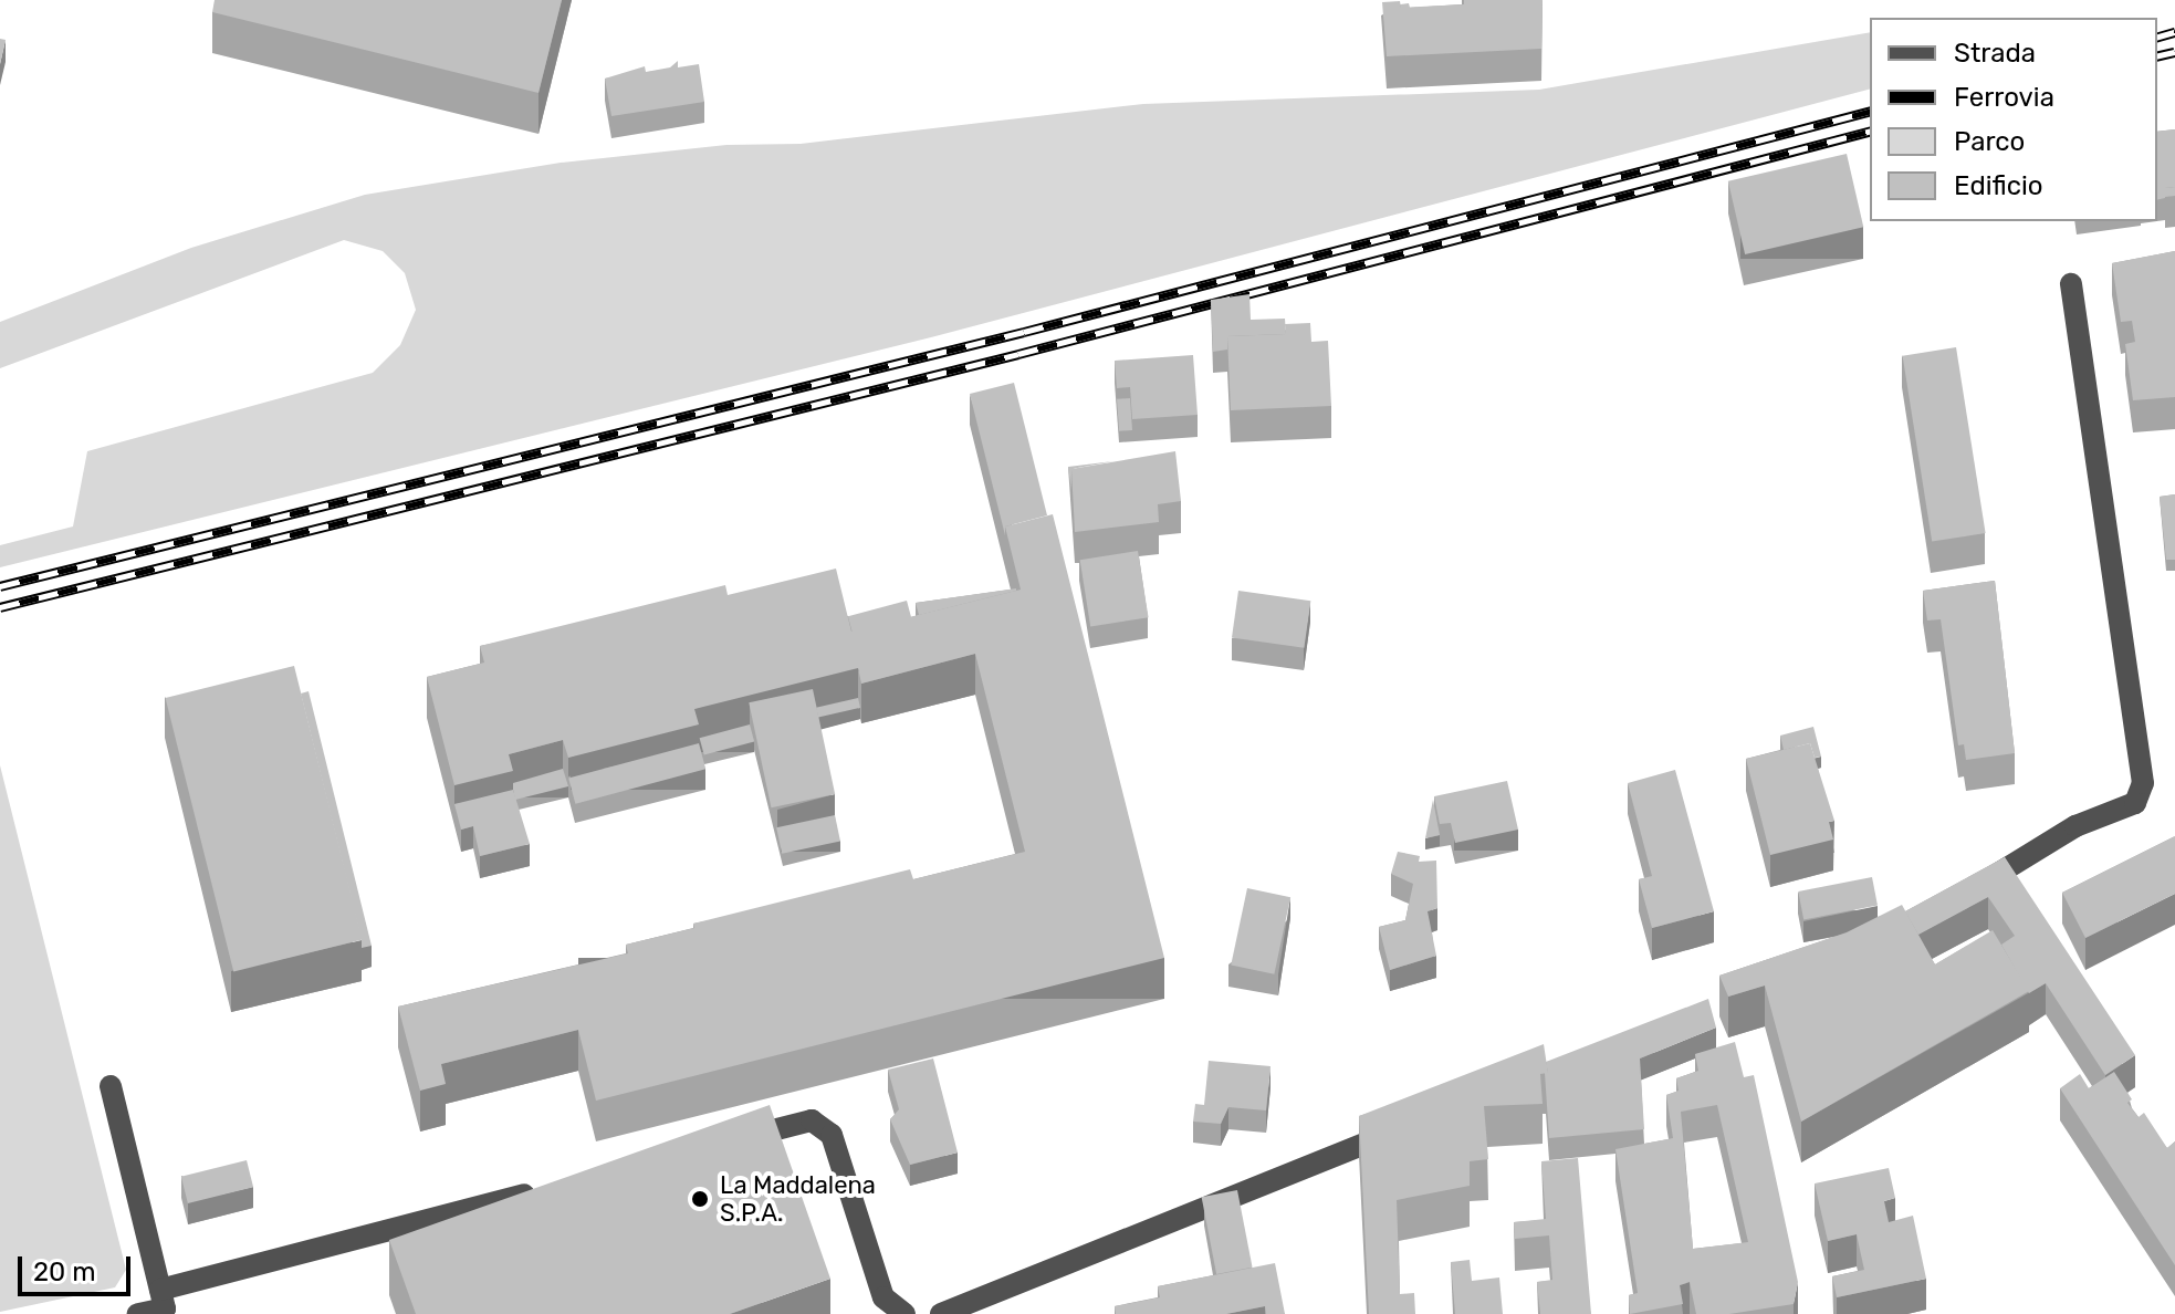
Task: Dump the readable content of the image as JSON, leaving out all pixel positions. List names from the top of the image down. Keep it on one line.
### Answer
{"places":["La Maddalena S.P.A."],"legend":["Strada","Ferrovia","Parco","Edificio"],"scale_bar":"20 m"}
